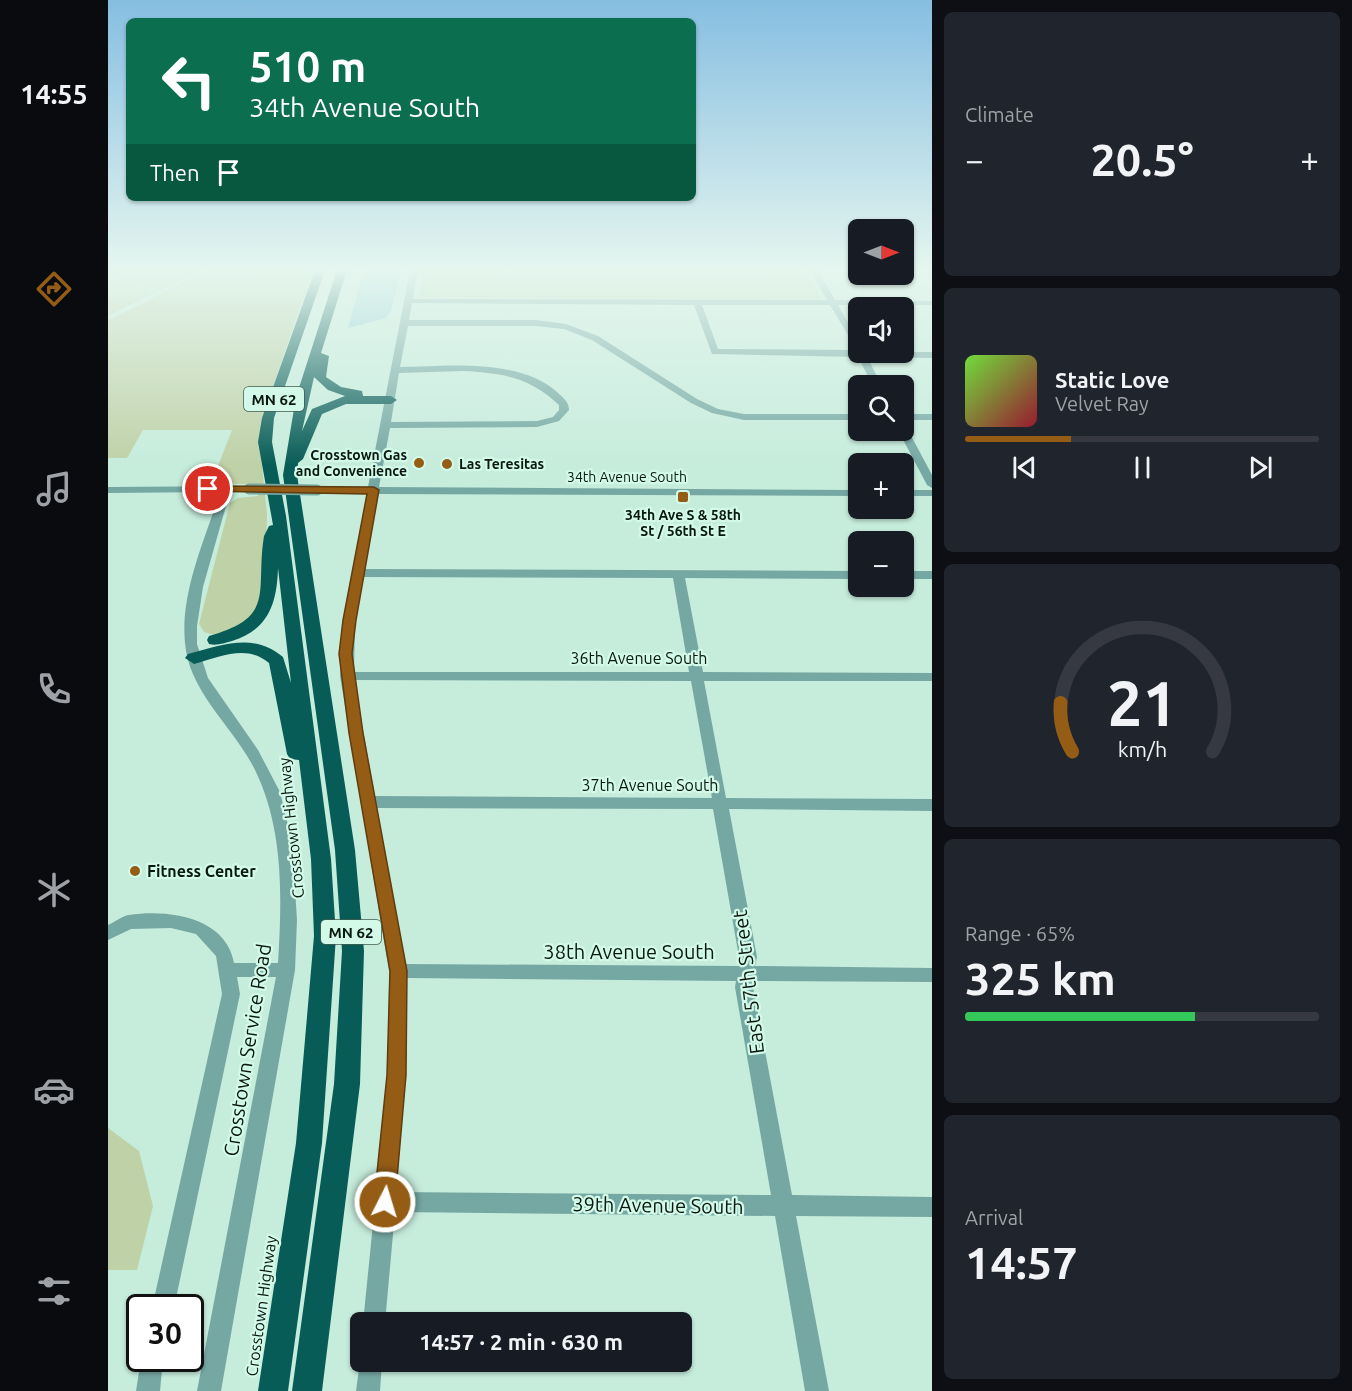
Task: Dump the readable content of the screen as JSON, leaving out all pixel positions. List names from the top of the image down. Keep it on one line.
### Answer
{"streets":{"highway":["MN 62","Crosstown Highway"],"street":["34th Avenue South","36th Avenue South","37th Avenue South","38th Avenue South","East 57th Street","Crosstown Service Road","39th Avenue South"]},"crossings":[["34th Avenue South","Crosstown Service Road"],["36th Avenue South","East 57th Street"],["37th Avenue South","East 57th Street"],["38th Avenue South","East 57th Street"],["East 57th Street","39th Avenue South"]],"places":{"other":["Crosstown Gas and Convenience","Las Teresitas","Fitness Center"],"transit":["34th Ave S & 58th St / 56th St E"]},"north":"right","page":{"tabs":"14:55","tile":["Climate",["Range · 65%","325 km"],["Arrival","14:57"]],"turn":["510 m","34th Avenue South"],"heat":["−","20.5°","+"],"then":"Then","map_buttons":["+","−"],"song":["Static Love","Velvet Ray"],"limit":"30","trip":"14:57 · 2 min · 630 m","gauge":["21","km/h"]}}
